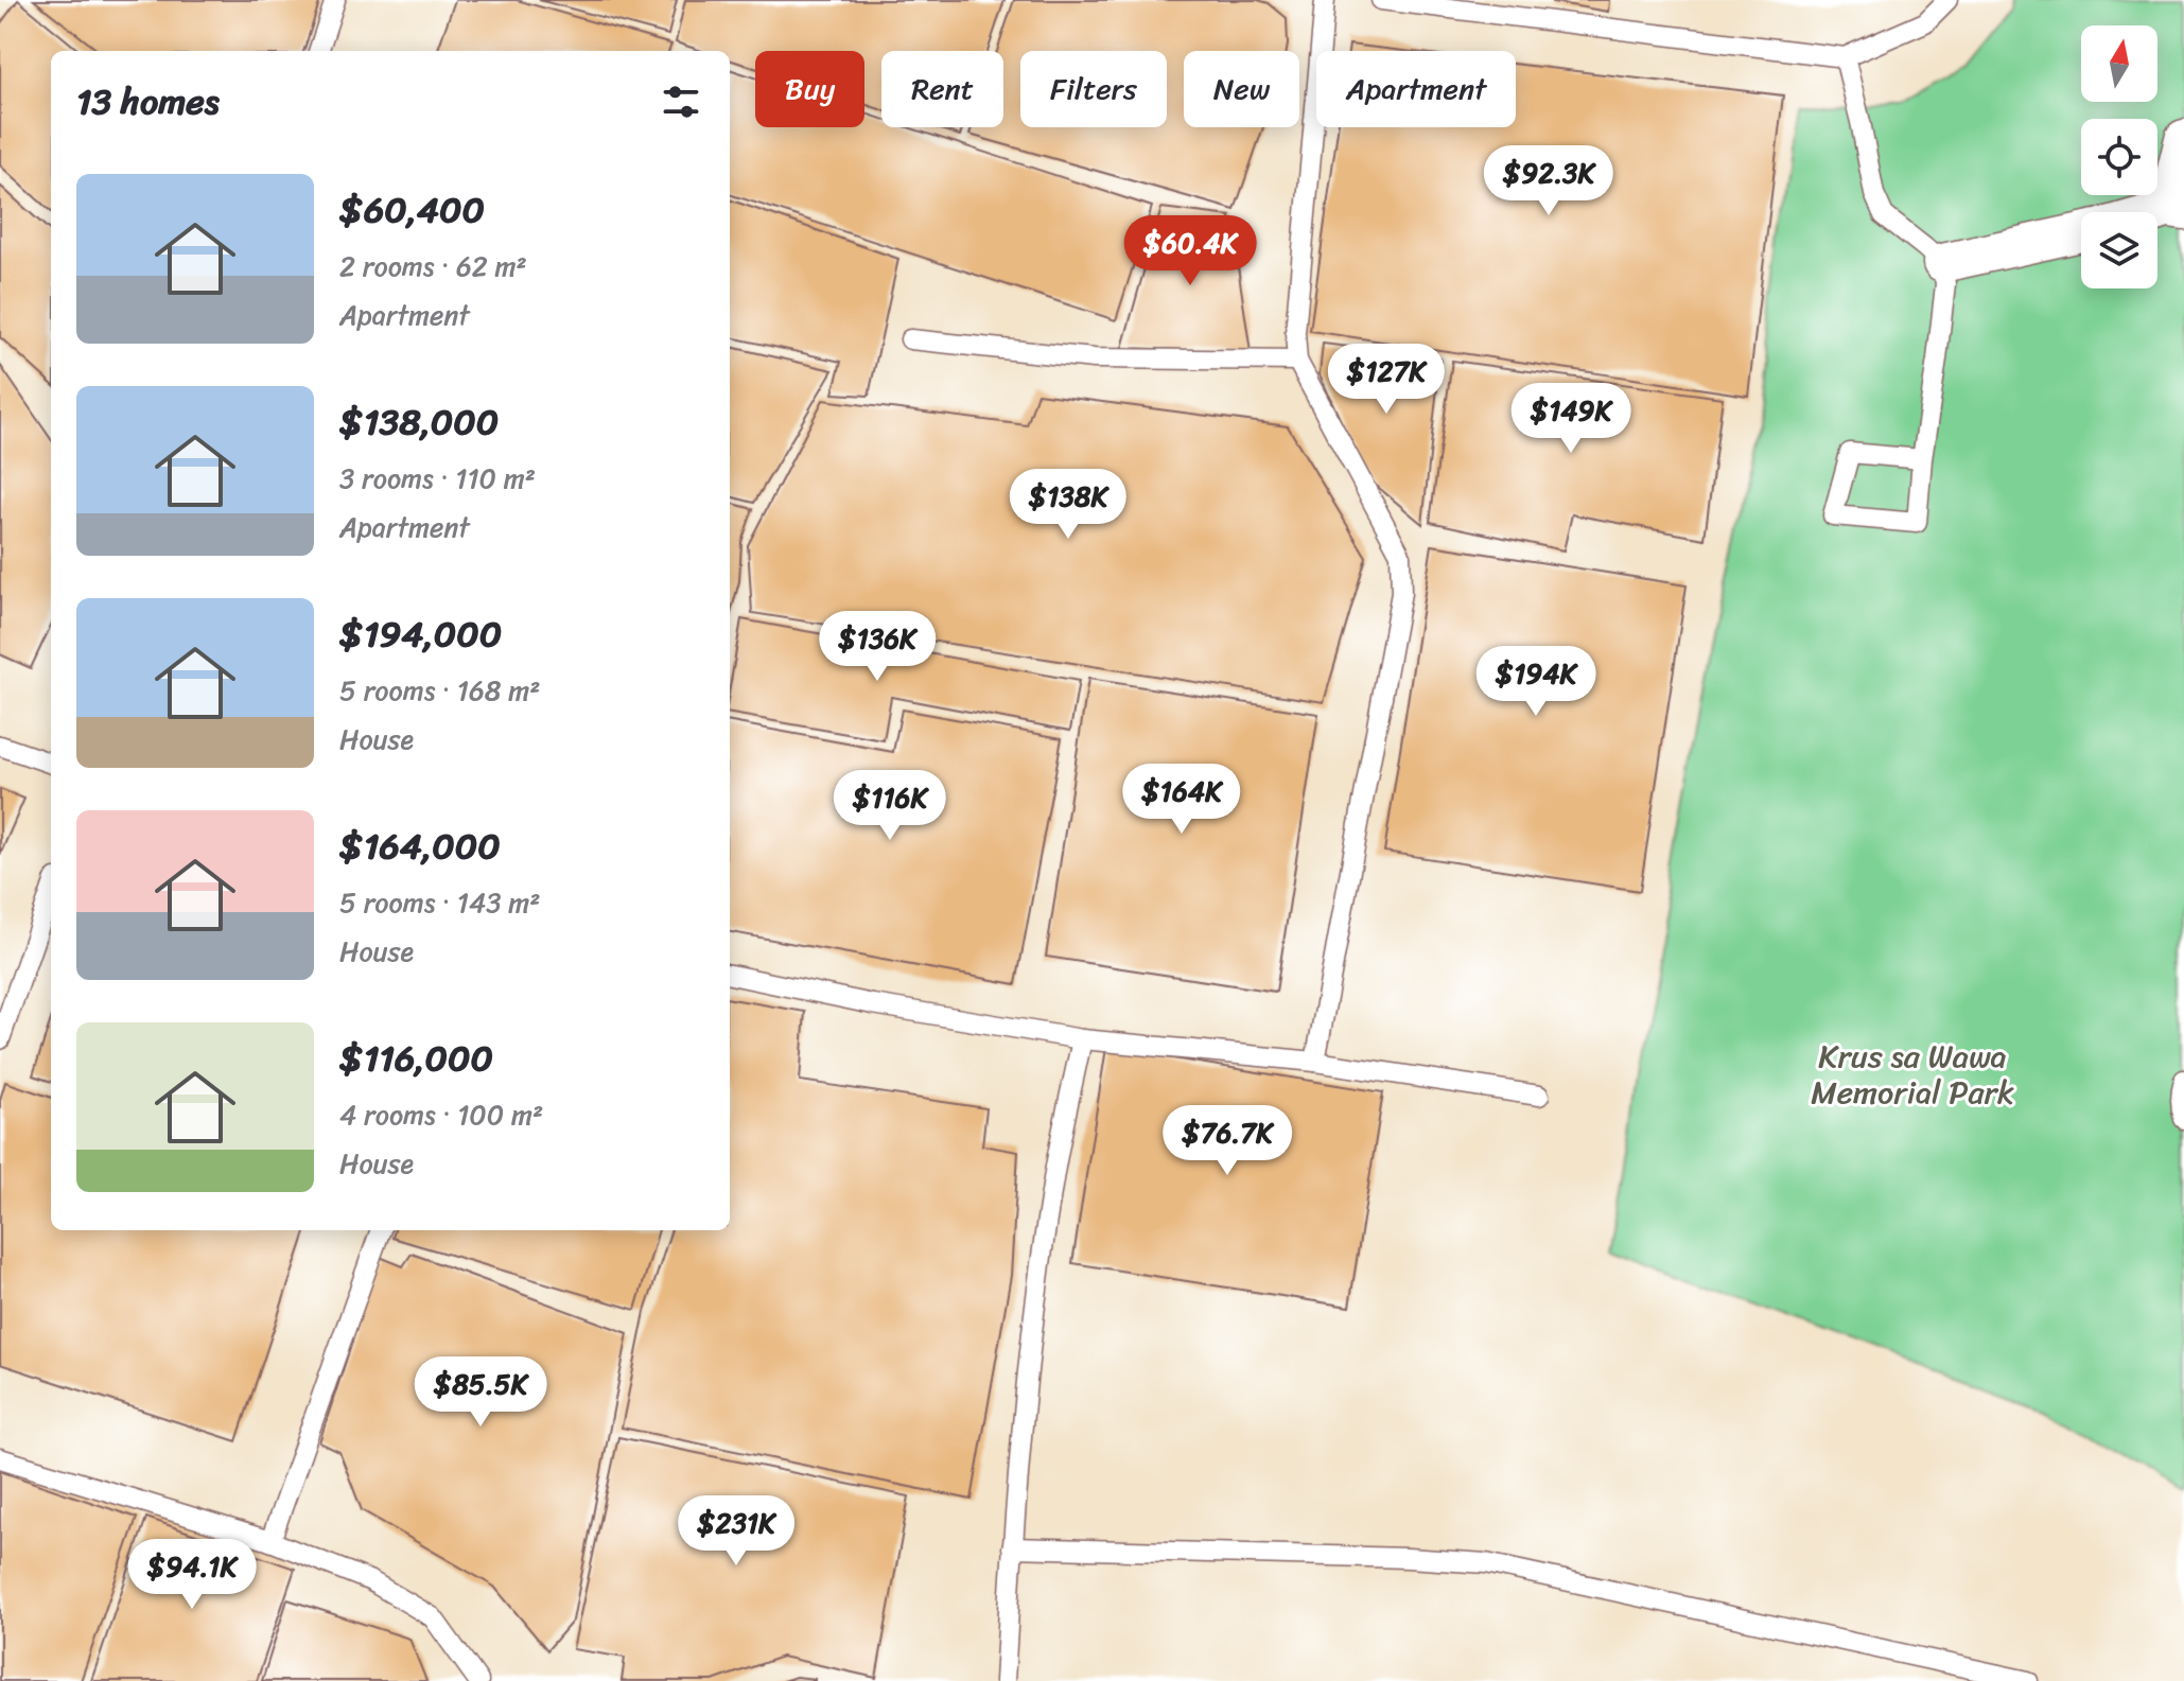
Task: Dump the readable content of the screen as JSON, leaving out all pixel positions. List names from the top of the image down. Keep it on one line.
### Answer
{"parks":["Krus sa Wawa Memorial Park"],"north":"top","page":{"chip":["Buy","Rent","Filters","New","Apartment"],"heading":"13 homes","price":["$92.3K","$60.4K","$127K","$149K","$138K","$136K","$194K","$164K","$116K","$76.7K","$85.5K","$231K","$94.1K"],"list":[{"name":"$60,400","note":"2 rooms · 62 m² · Apartment"},{"name":"$138,000","note":"3 rooms · 110 m² · Apartment"},{"name":"$194,000","note":"5 rooms · 168 m² · House"},{"name":"$164,000","note":"5 rooms · 143 m² · House"},{"name":"$116,000","note":"4 rooms · 100 m² · House"}]}}
